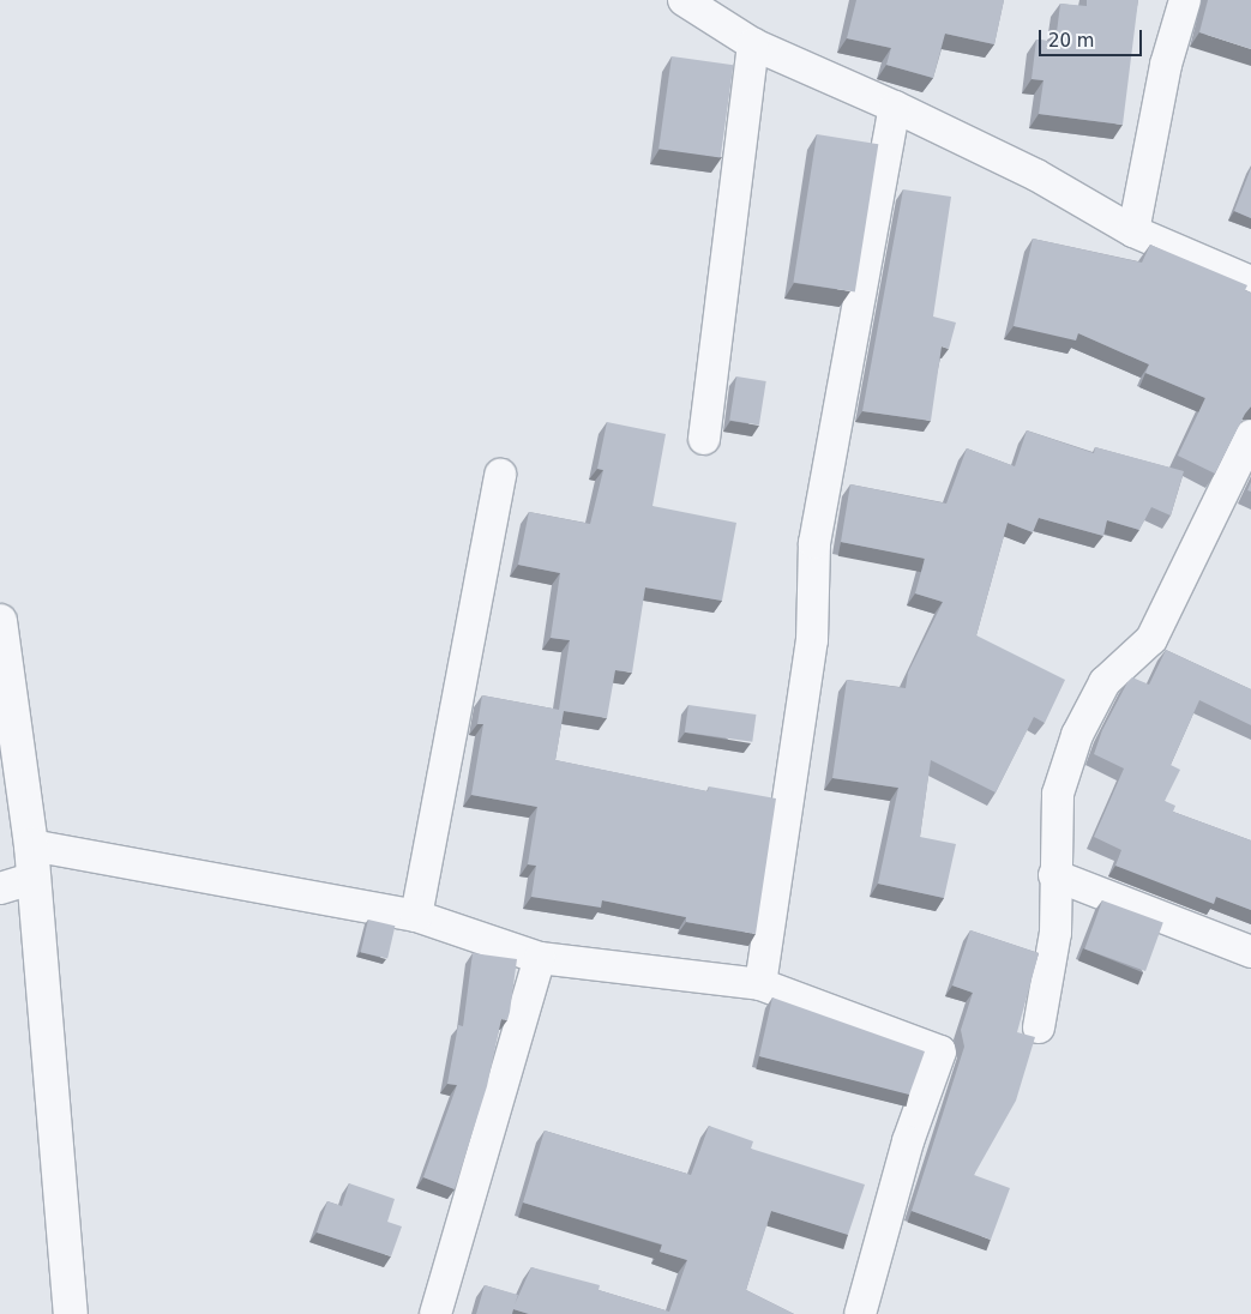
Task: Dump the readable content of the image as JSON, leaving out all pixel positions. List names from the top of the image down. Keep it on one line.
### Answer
{"scale_bar":"20 m"}
